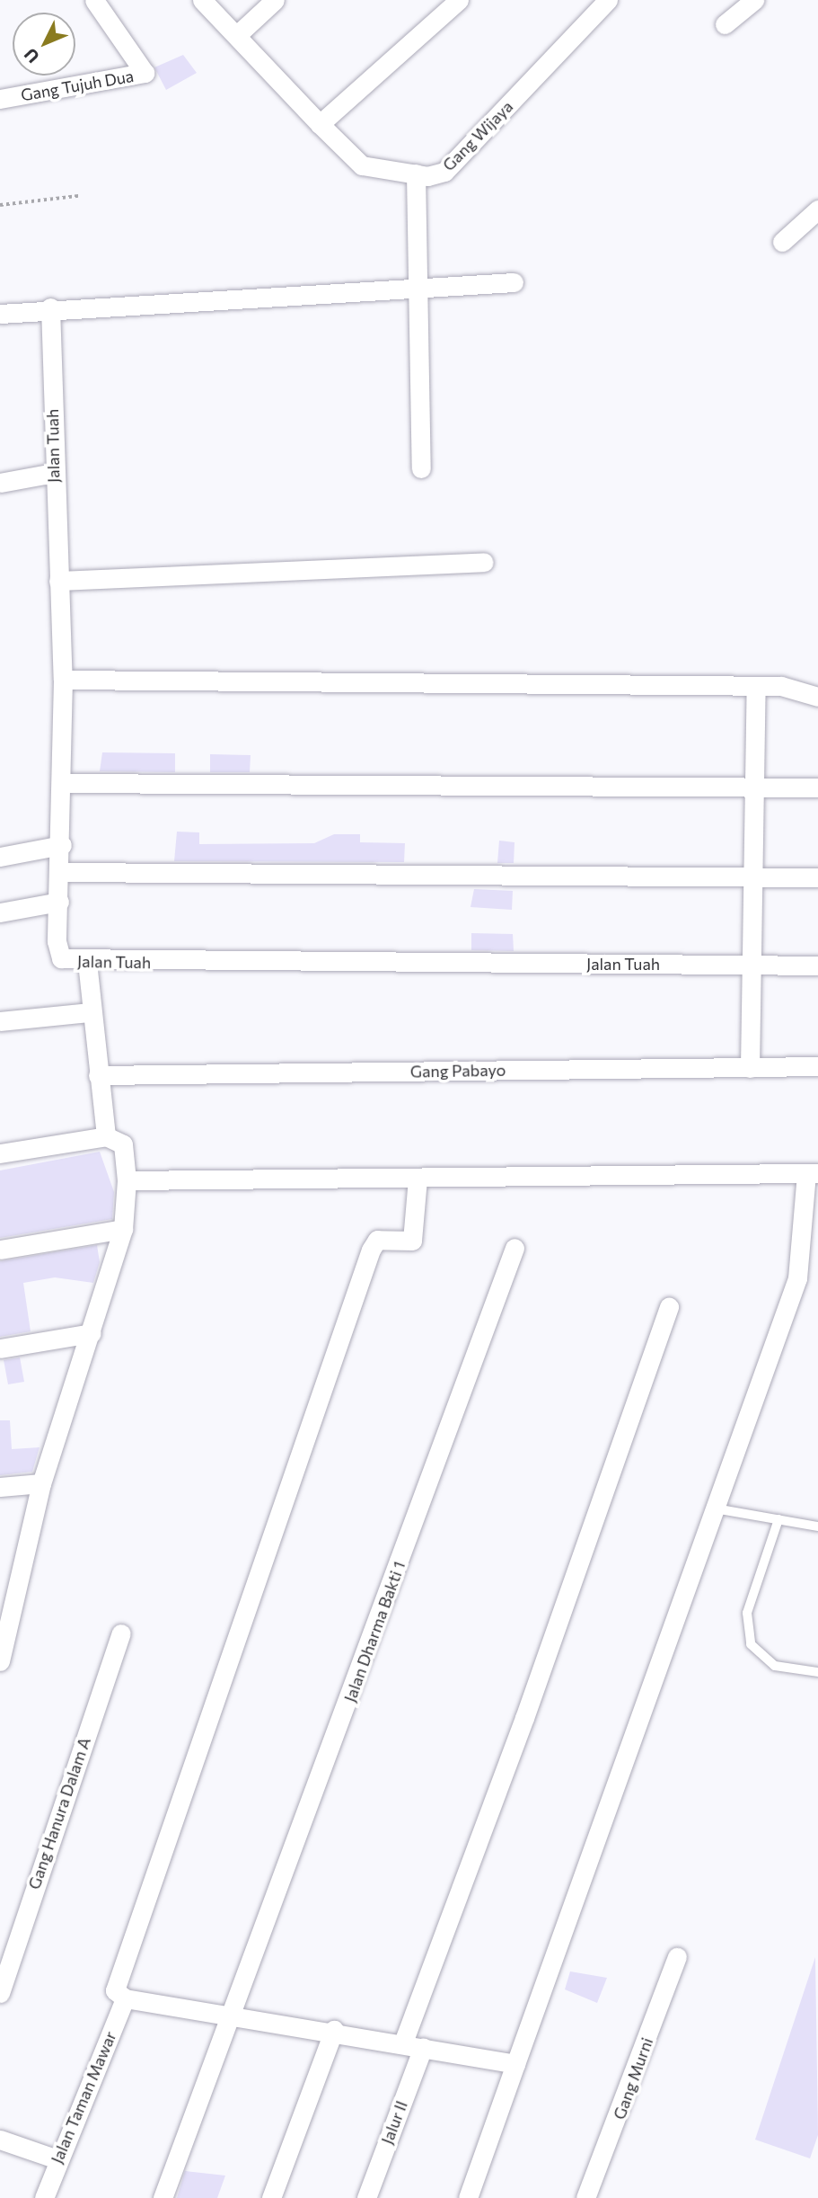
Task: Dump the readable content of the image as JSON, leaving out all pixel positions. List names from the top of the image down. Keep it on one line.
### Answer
{"streets":{"street":["Gang Tujuh Dua","Gang Wijaya","Jalan Tuah","Gang Pabayo","Jalan Dharma Bakti 1","Gang Hanura Dalam A","Gang Murni","Jalan Taman Mawar","Jalur II"]},"north":"bottom left"}
